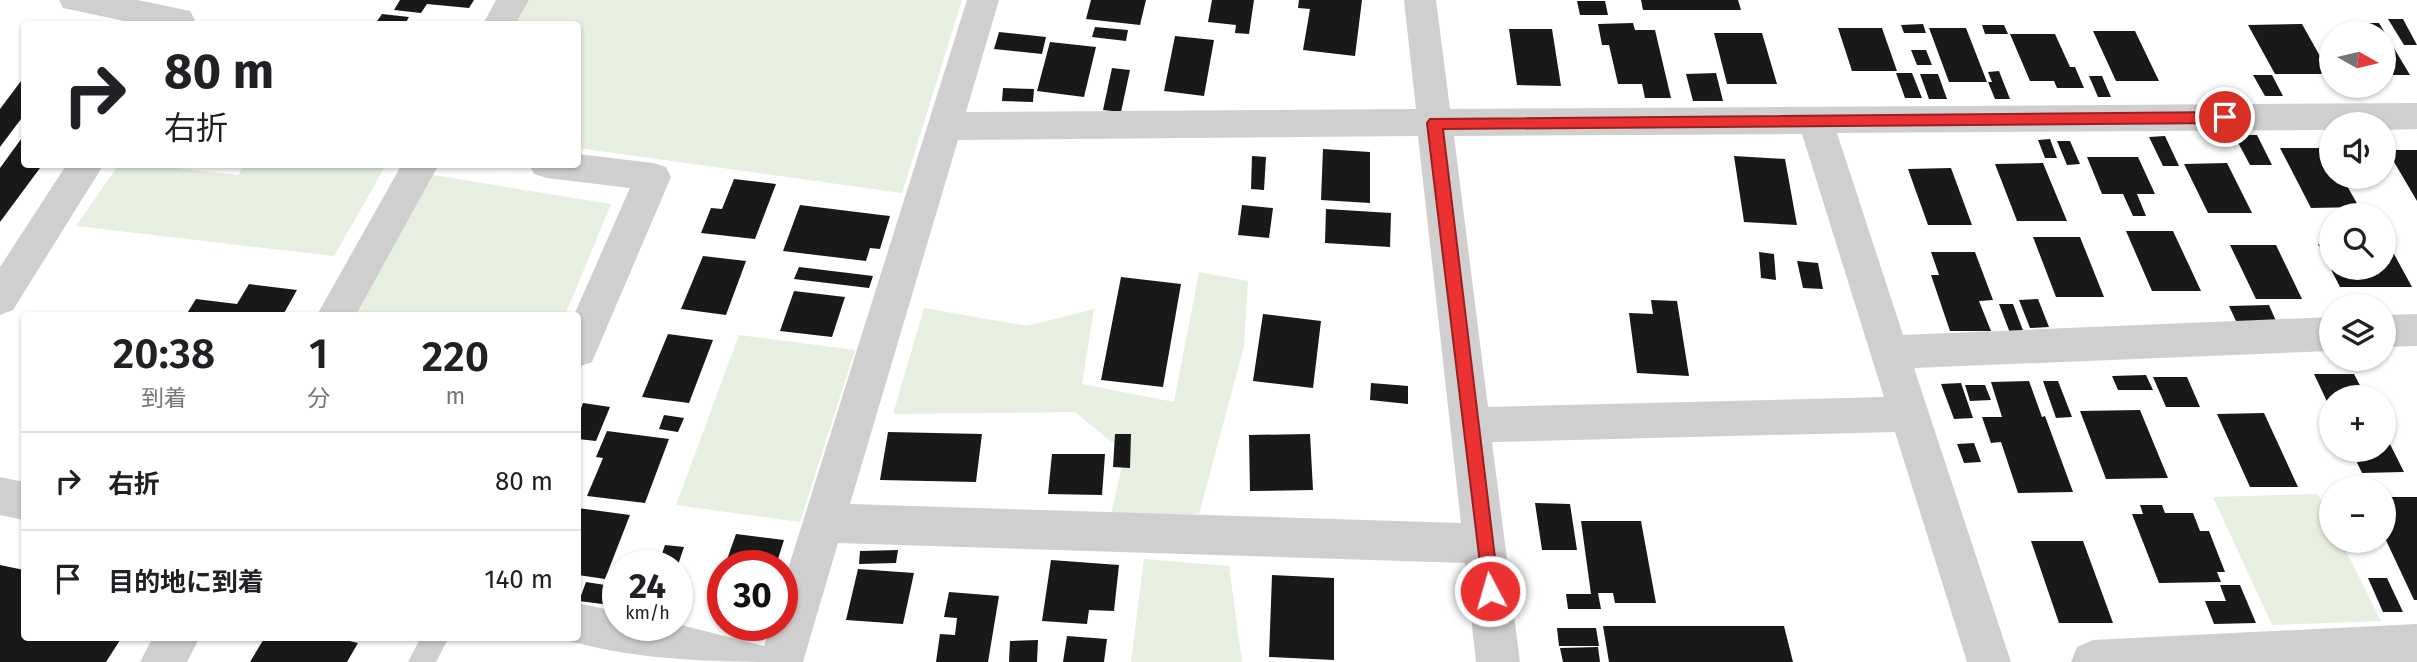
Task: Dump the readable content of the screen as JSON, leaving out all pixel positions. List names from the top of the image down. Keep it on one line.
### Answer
{"north":"right","page":{"map_buttons":["+","−"],"turn":["80 m","右折"],"eta":["20:38","到着","1","分","220","m"],"list":[{"name":"右折","value":"80 m"},{"name":"目的地に到着","value":"140 m"}],"speed":"24 km/h","limit":"30"}}
